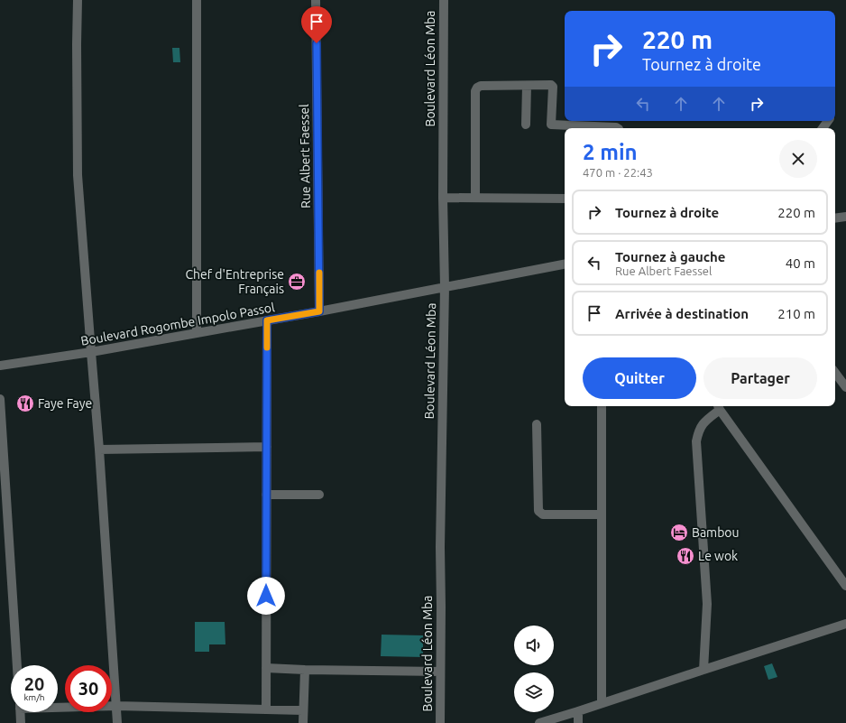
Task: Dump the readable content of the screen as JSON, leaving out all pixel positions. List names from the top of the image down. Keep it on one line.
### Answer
{"streets":{"street":["Boulevard Léon Mba","Rue Albert Faessel","Boulevard Rogombe Impolo Passol"]},"crossings":[["Boulevard Léon Mba","Boulevard Rogombe Impolo Passol"],["Rue Albert Faessel","Boulevard Rogombe Impolo Passol"]],"places":{"office":["Chef d'Entreprise Français"],"restaurant":["Faye Faye","Le wok"],"hotel":["Bambou"]},"page":{"turn":["220 m","Tournez à droite"],"heading":["2 min","470 m · 22:43"],"list":[{"name":"Tournez à droite","value":"220 m"},{"name":"Tournez à gauche","note":"Rue Albert Faessel","value":"40 m"},{"name":"Arrivée à destination","value":"210 m"}],"buttons":["Quitter","Partager"],"speed":"20 km/h","limit":"30"}}
